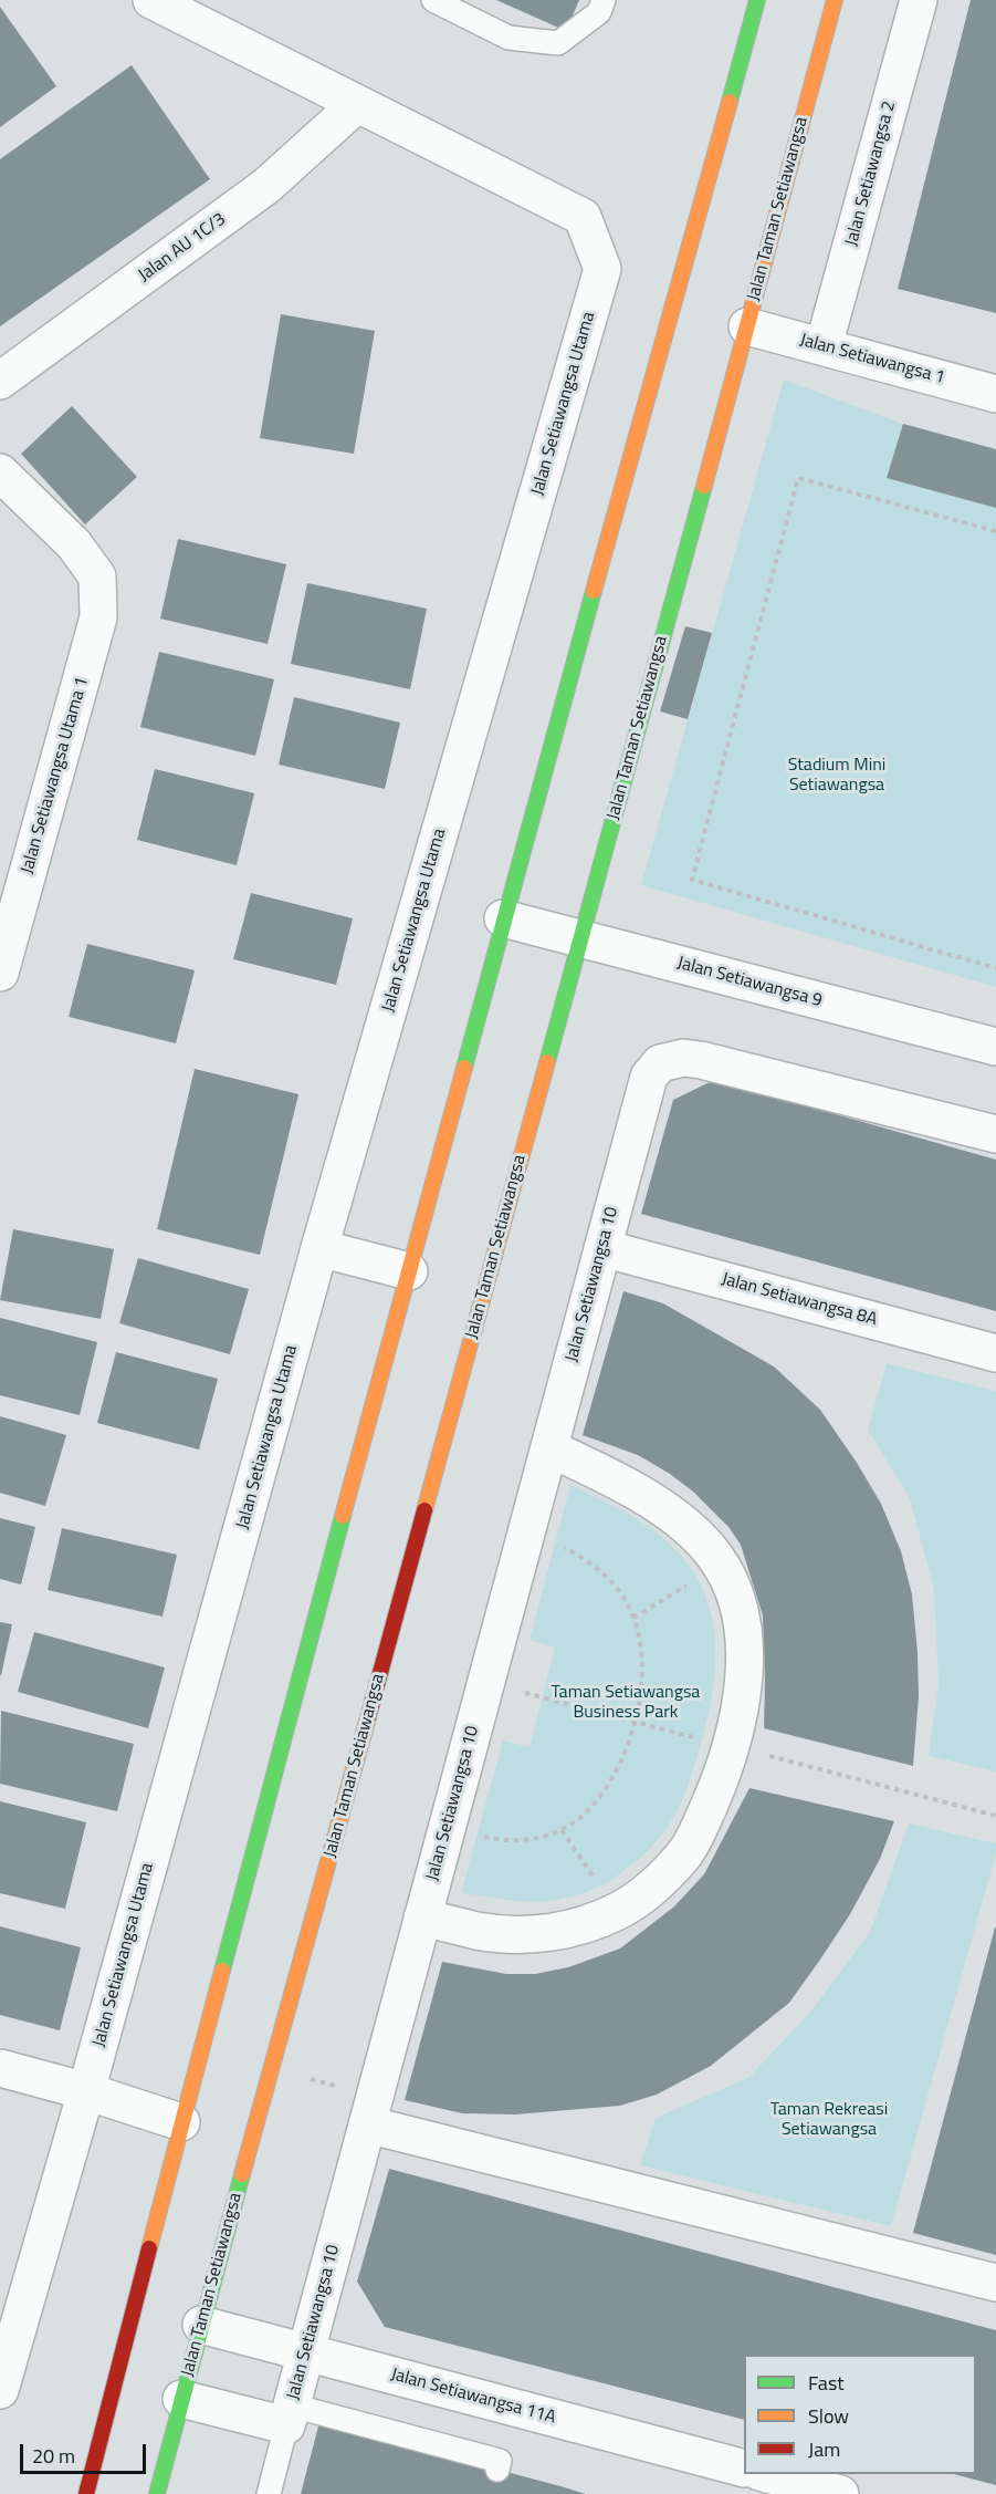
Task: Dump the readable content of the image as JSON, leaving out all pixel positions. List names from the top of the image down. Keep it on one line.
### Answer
{"streets":{"main road":["Jalan Taman Setiawangsa"],"street":["Jalan Setiawangsa 2","Jalan AU 1C/3","Jalan Setiawangsa 1","Jalan Setiawangsa Utama","Jalan Setiawangsa Utama 1","Jalan Setiawangsa 9","Jalan Setiawangsa 10","Jalan Setiawangsa 8A","Jalan Setiawangsa 11A"]},"crossings":[["Jalan Setiawangsa 2","Jalan Setiawangsa 1"],["Jalan Taman Setiawangsa","Jalan Setiawangsa 1"],["Jalan Taman Setiawangsa","Jalan Setiawangsa 9"],["Jalan Taman Setiawangsa","Jalan Setiawangsa 10"],["Jalan Taman Setiawangsa","Jalan Setiawangsa 11A"],["Jalan AU 1C/3","Jalan Setiawangsa Utama"],["Jalan Setiawangsa 10","Jalan Setiawangsa 8A"],["Jalan Setiawangsa 10","Jalan Setiawangsa 11A"]],"parks":["Stadium Mini Setiawangsa","Taman Setiawangsa Business Park","Taman Rekreasi Setiawangsa"],"legend":["Fast","Slow","Jam"],"scale_bar":"20 m"}
